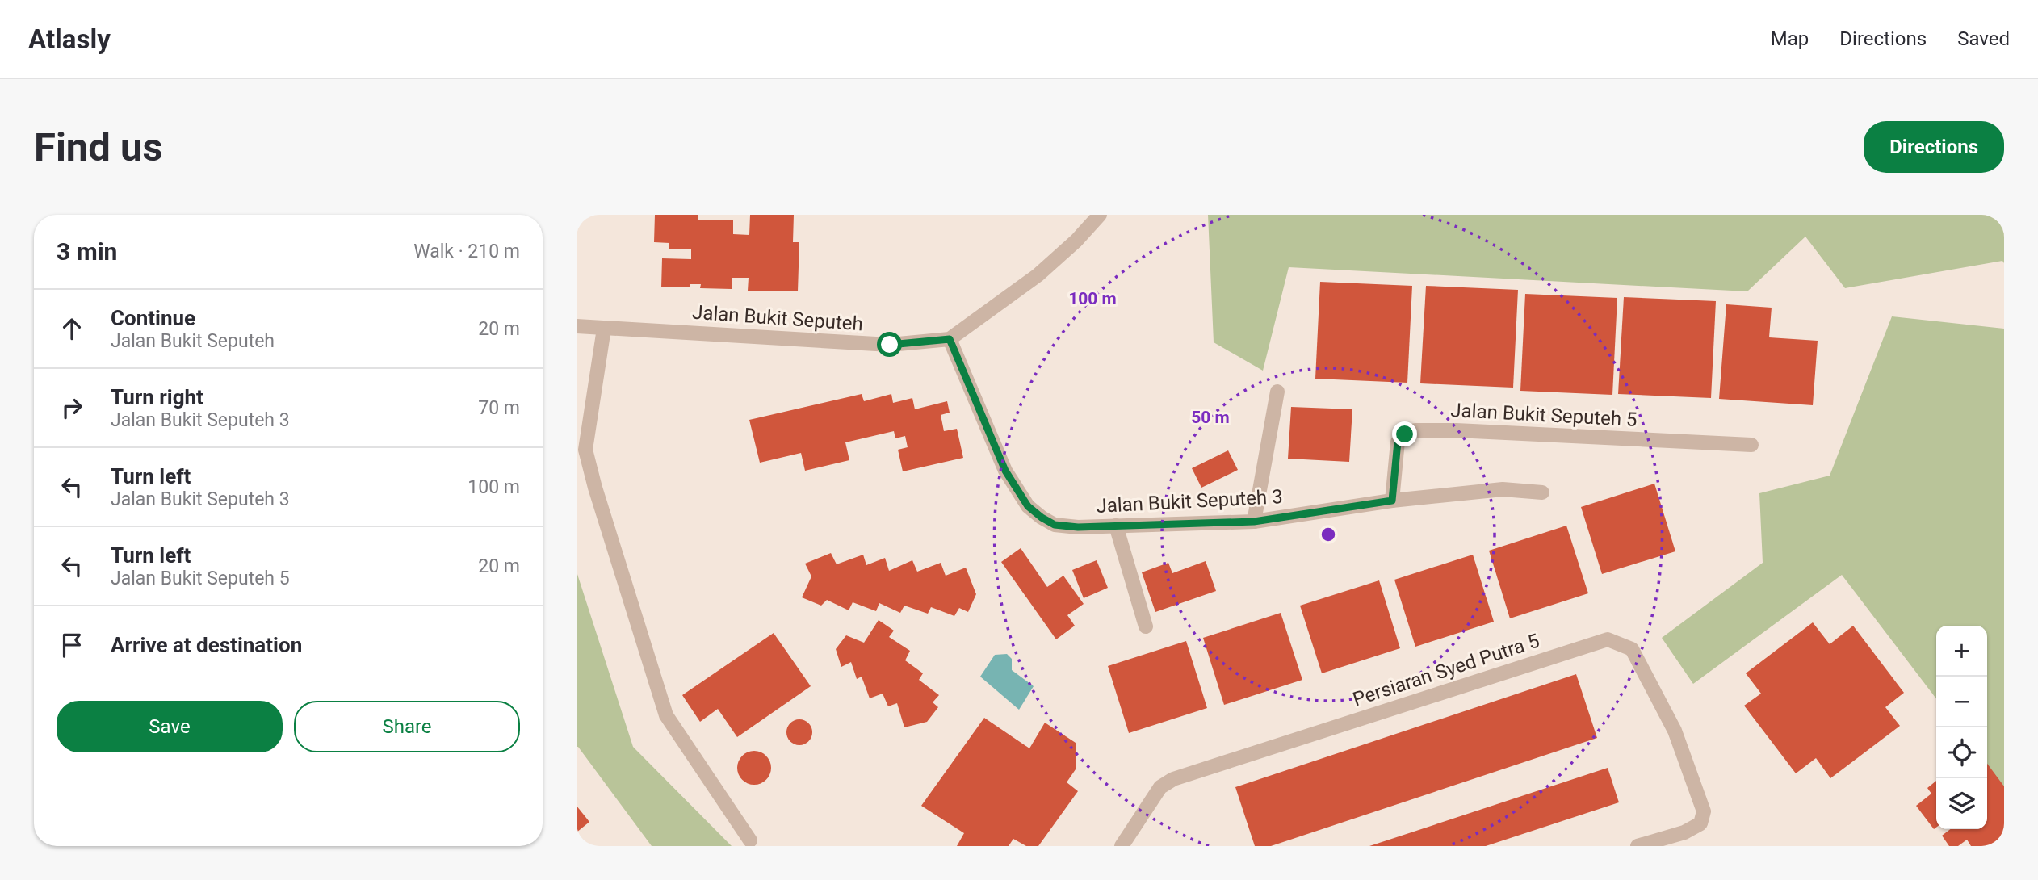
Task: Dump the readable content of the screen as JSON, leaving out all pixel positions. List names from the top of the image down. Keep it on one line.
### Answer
{"streets":{"street":["Jalan Bukit Seputeh","Jalan Bukit Seputeh 5","Jalan Bukit Seputeh 3","Persiaran Syed Putra 5"]},"crossings":[["Jalan Bukit Seputeh","Jalan Bukit Seputeh 3"],["Jalan Bukit Seputeh 5","Jalan Bukit Seputeh 3"]],"page":{"header":"Atlasly","nav":["Map","Directions","Saved"],"buttons":["Directions",["Save","Share"]],"title":"Find us","heading":["3 min","Walk · 210 m"],"list":[["Continue","Jalan Bukit Seputeh","20 m"],["Turn right","Jalan Bukit Seputeh 3","70 m"],["Turn left","Jalan Bukit Seputeh 3","100 m"],["Turn left","Jalan Bukit Seputeh 5","20 m"],"Arrive at destination"],"map_buttons":["+","−"]},"rings":["100 m","50 m"]}
